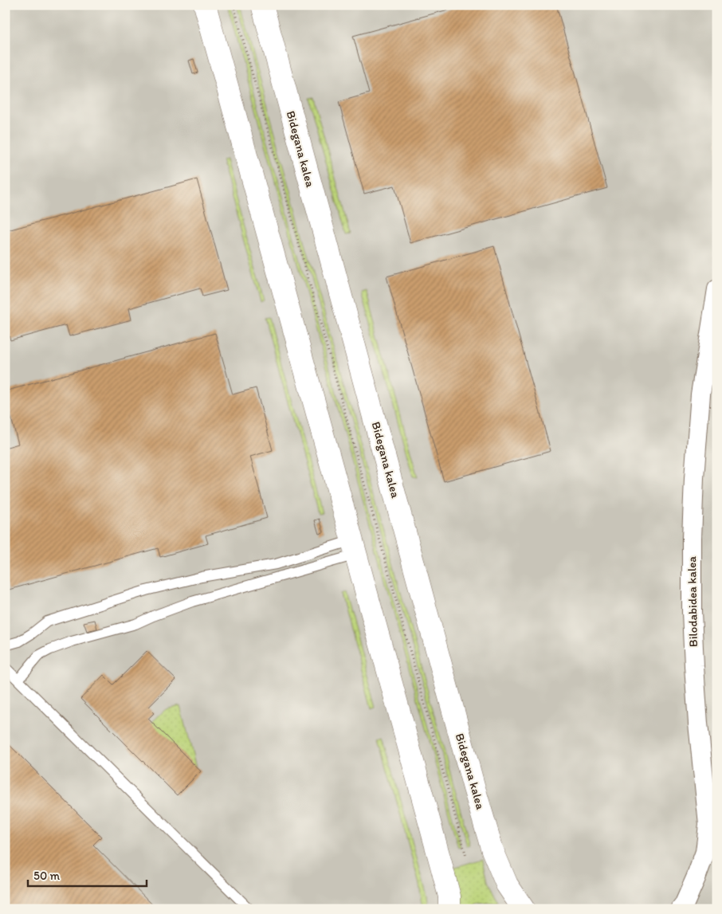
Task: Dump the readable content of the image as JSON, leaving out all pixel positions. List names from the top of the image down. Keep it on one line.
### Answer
{"streets":{"street":["Bidegana kalea","Bilodabidea kalea"]},"scale_bar":"50 m"}
